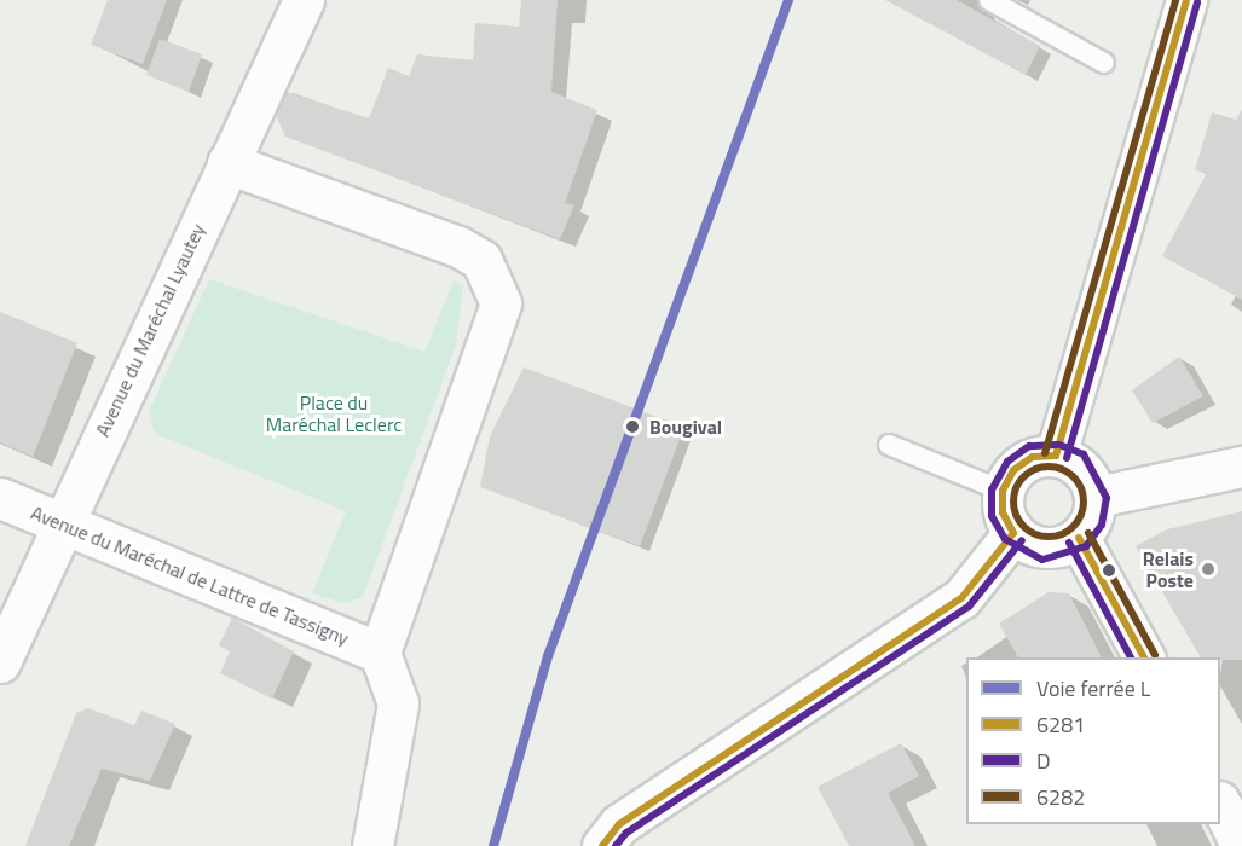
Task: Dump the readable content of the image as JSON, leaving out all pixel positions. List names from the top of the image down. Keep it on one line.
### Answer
{"streets":{"street":["Avenue du Maréchal Lyautey","Avenue du Maréchal de Lattre de Tassigny"]},"crossings":[["Avenue du Maréchal Lyautey","Avenue du Maréchal de Lattre de Tassigny"]],"parks":["Place du Maréchal Leclerc"],"places":["Bougival","Relais Poste"],"lines":["rail line L","transit line 6281","transit line 6282","transit line D"],"legend":["Voie ferrée L","6281","D","6282"]}
